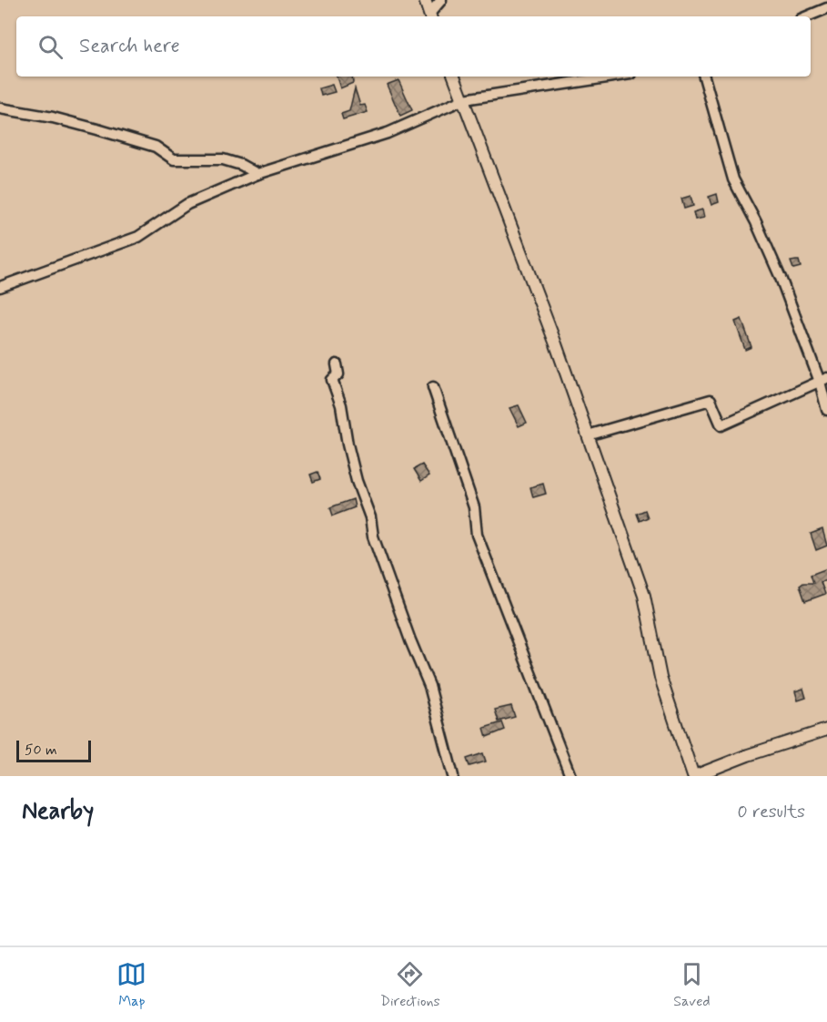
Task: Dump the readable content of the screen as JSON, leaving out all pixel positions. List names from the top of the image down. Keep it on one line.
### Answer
{"scale_bar":"50 m","page":{"search":"Search here","scale":"50 m","heading":["Nearby","0 results"],"nav":["Map","Directions","Saved"]}}
